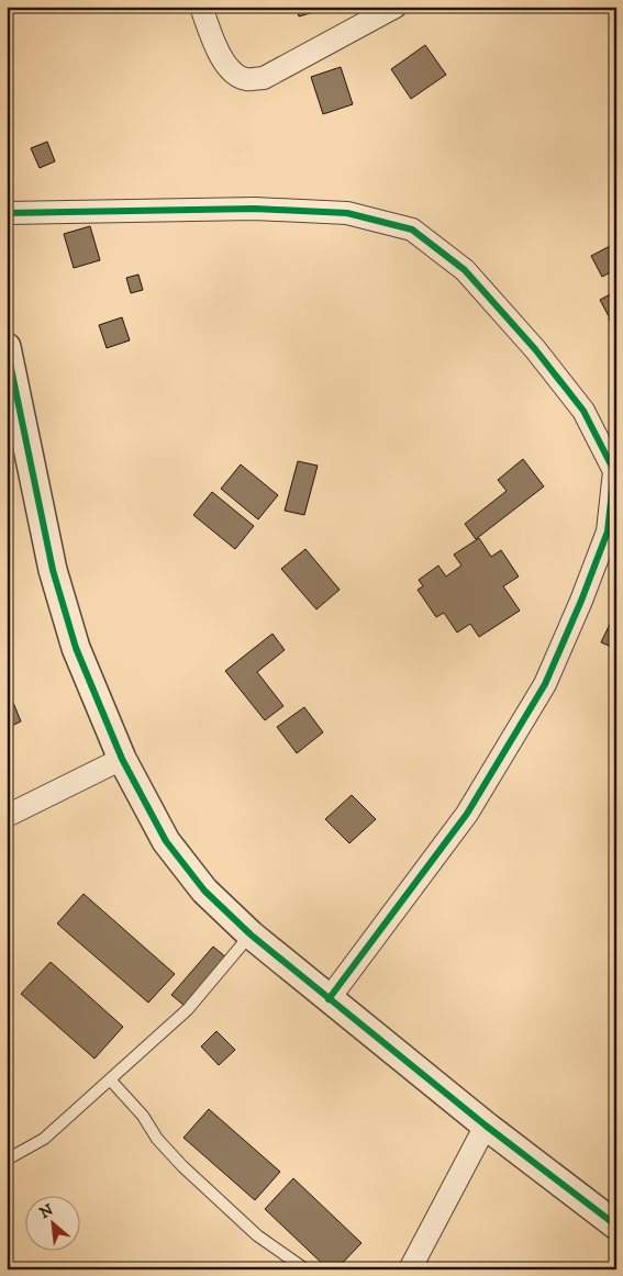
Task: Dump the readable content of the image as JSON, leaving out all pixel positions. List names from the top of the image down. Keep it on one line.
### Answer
{"north":"top left"}
